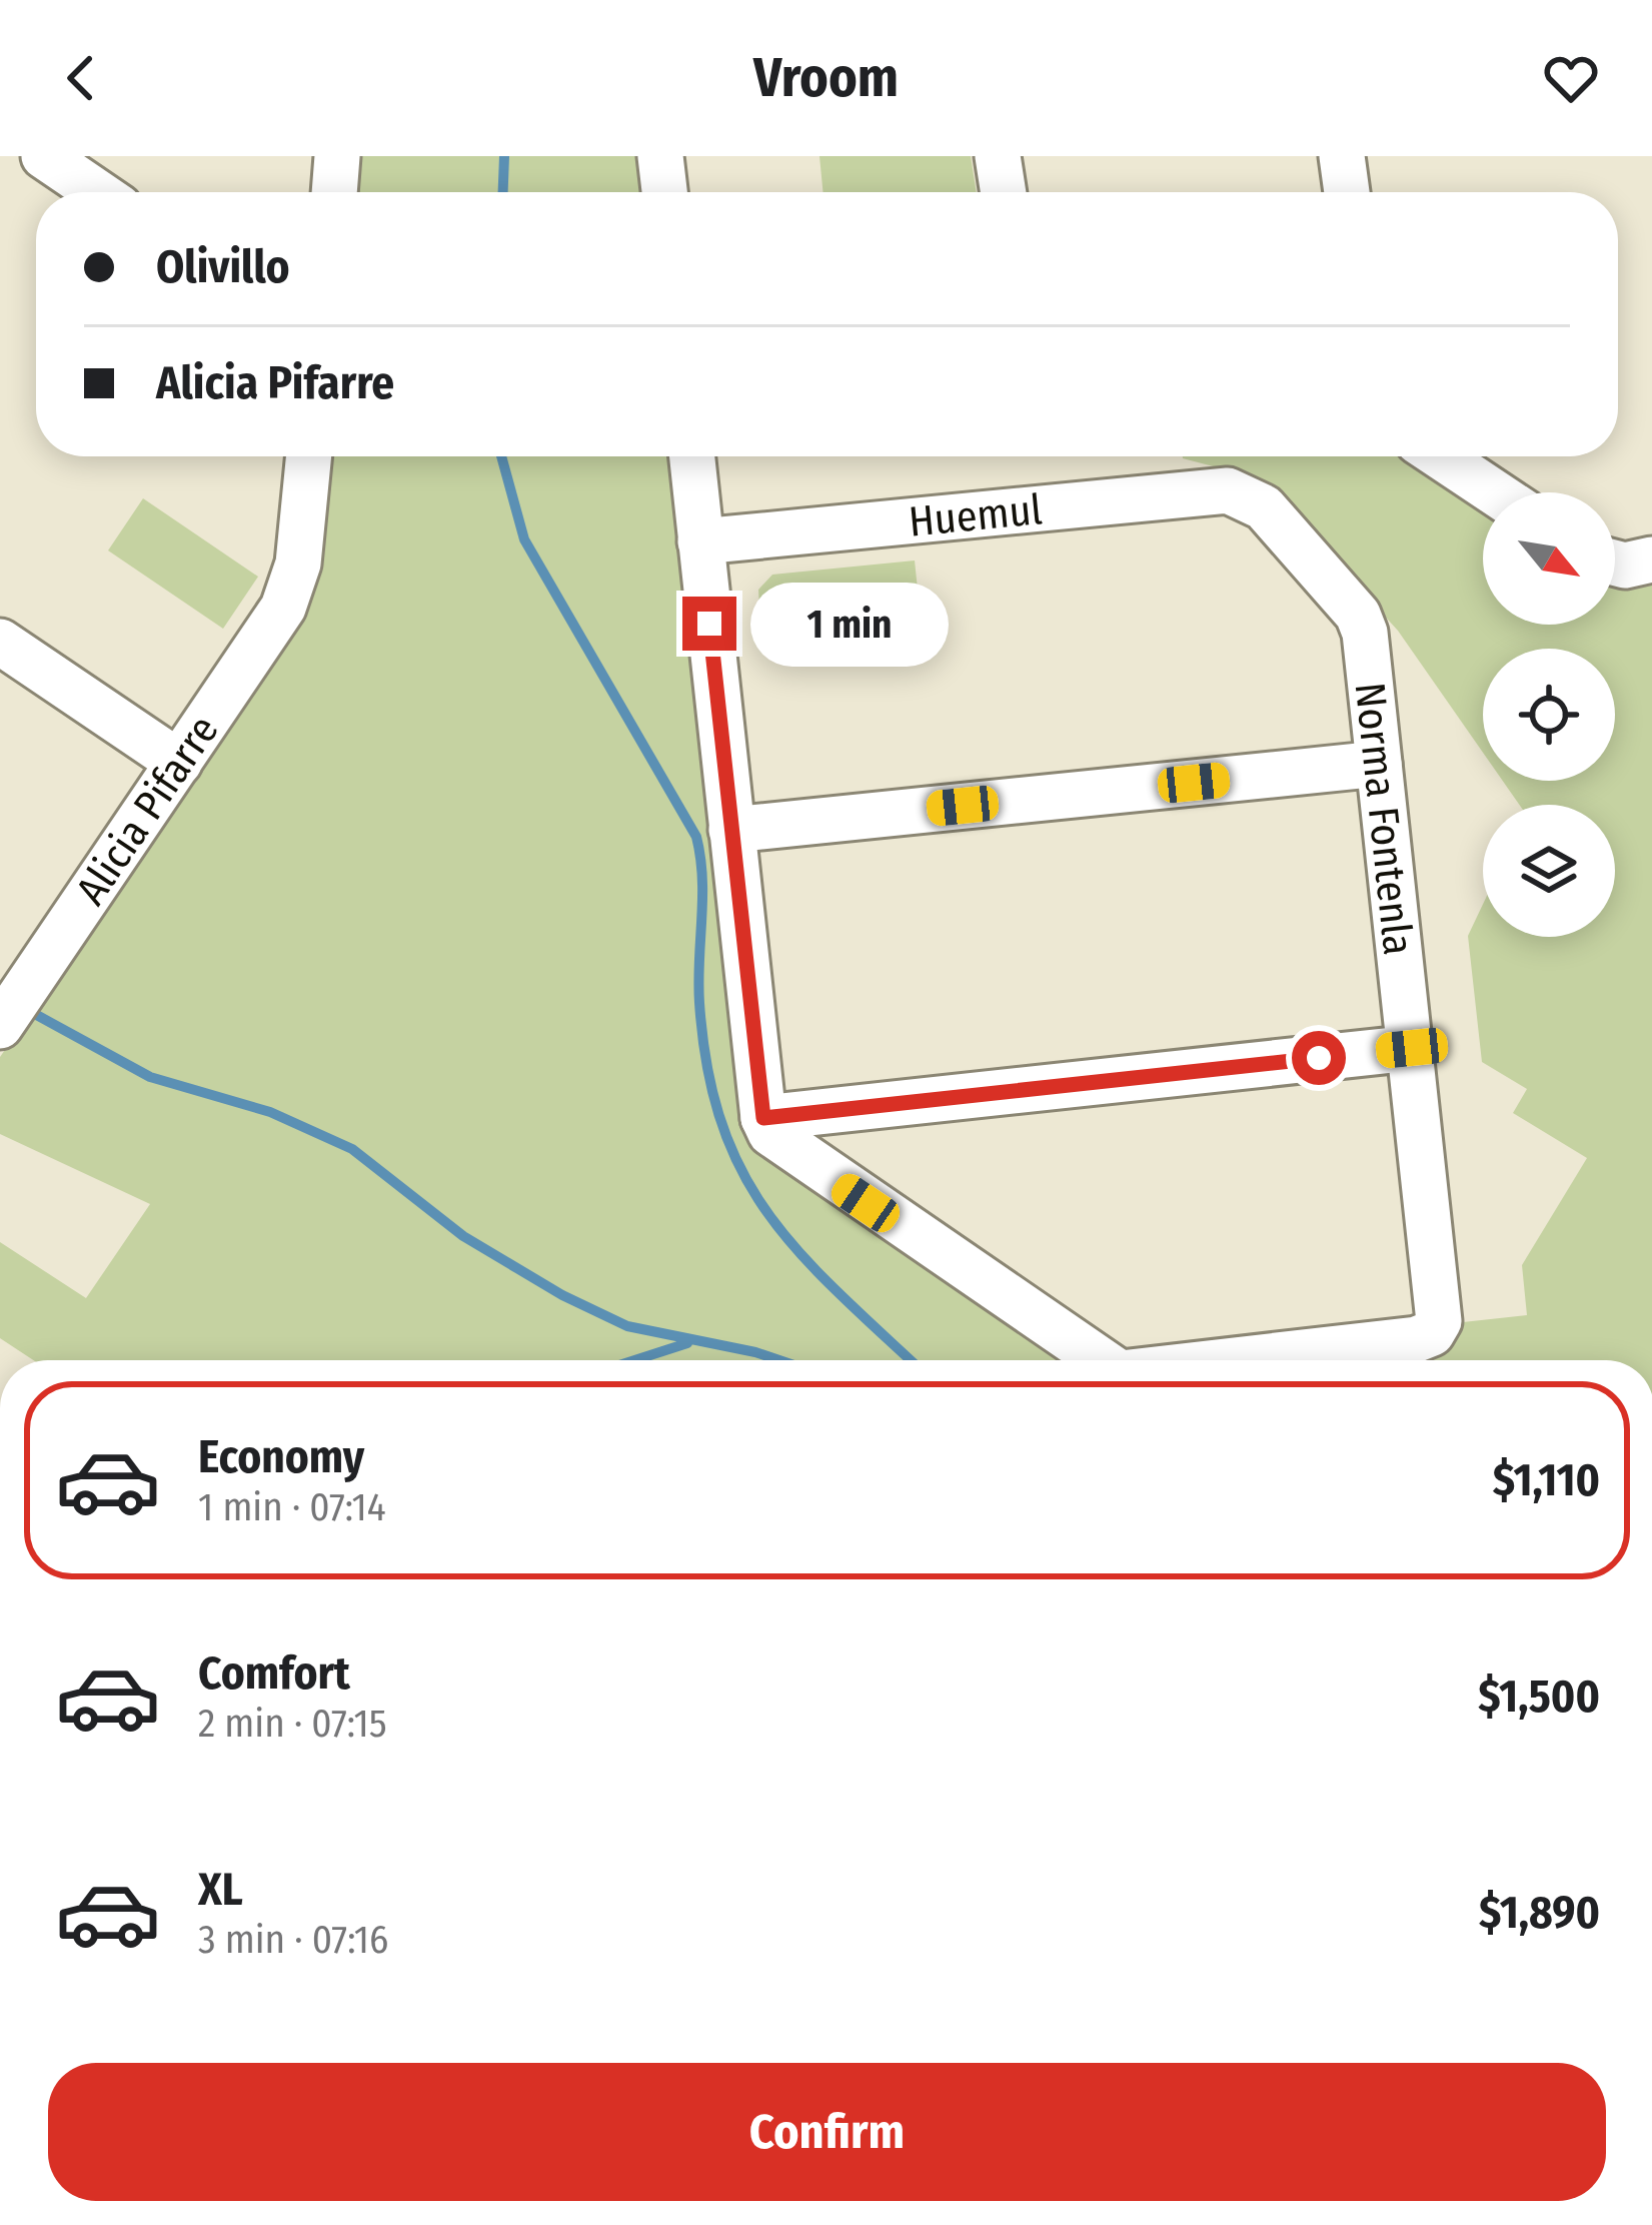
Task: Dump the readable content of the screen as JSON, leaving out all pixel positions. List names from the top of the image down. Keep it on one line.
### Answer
{"streets":{"street":["Huemul","Alicia Pifarre","Norma Fontenla"]},"crossings":[["Huemul","Norma Fontenla"]],"north":"bottom right","page":{"header":"Vroom","banner":["Olivillo","Alicia Pifarre"],"bubble":"1 min","list":[{"name":"Economy","note":"1 min · 07:14","value":"$1,110"},{"name":"Comfort","note":"2 min · 07:15","value":"$1,500"},{"name":"XL","note":"3 min · 07:16","value":"$1,890"}],"buttons":"Confirm"}}
